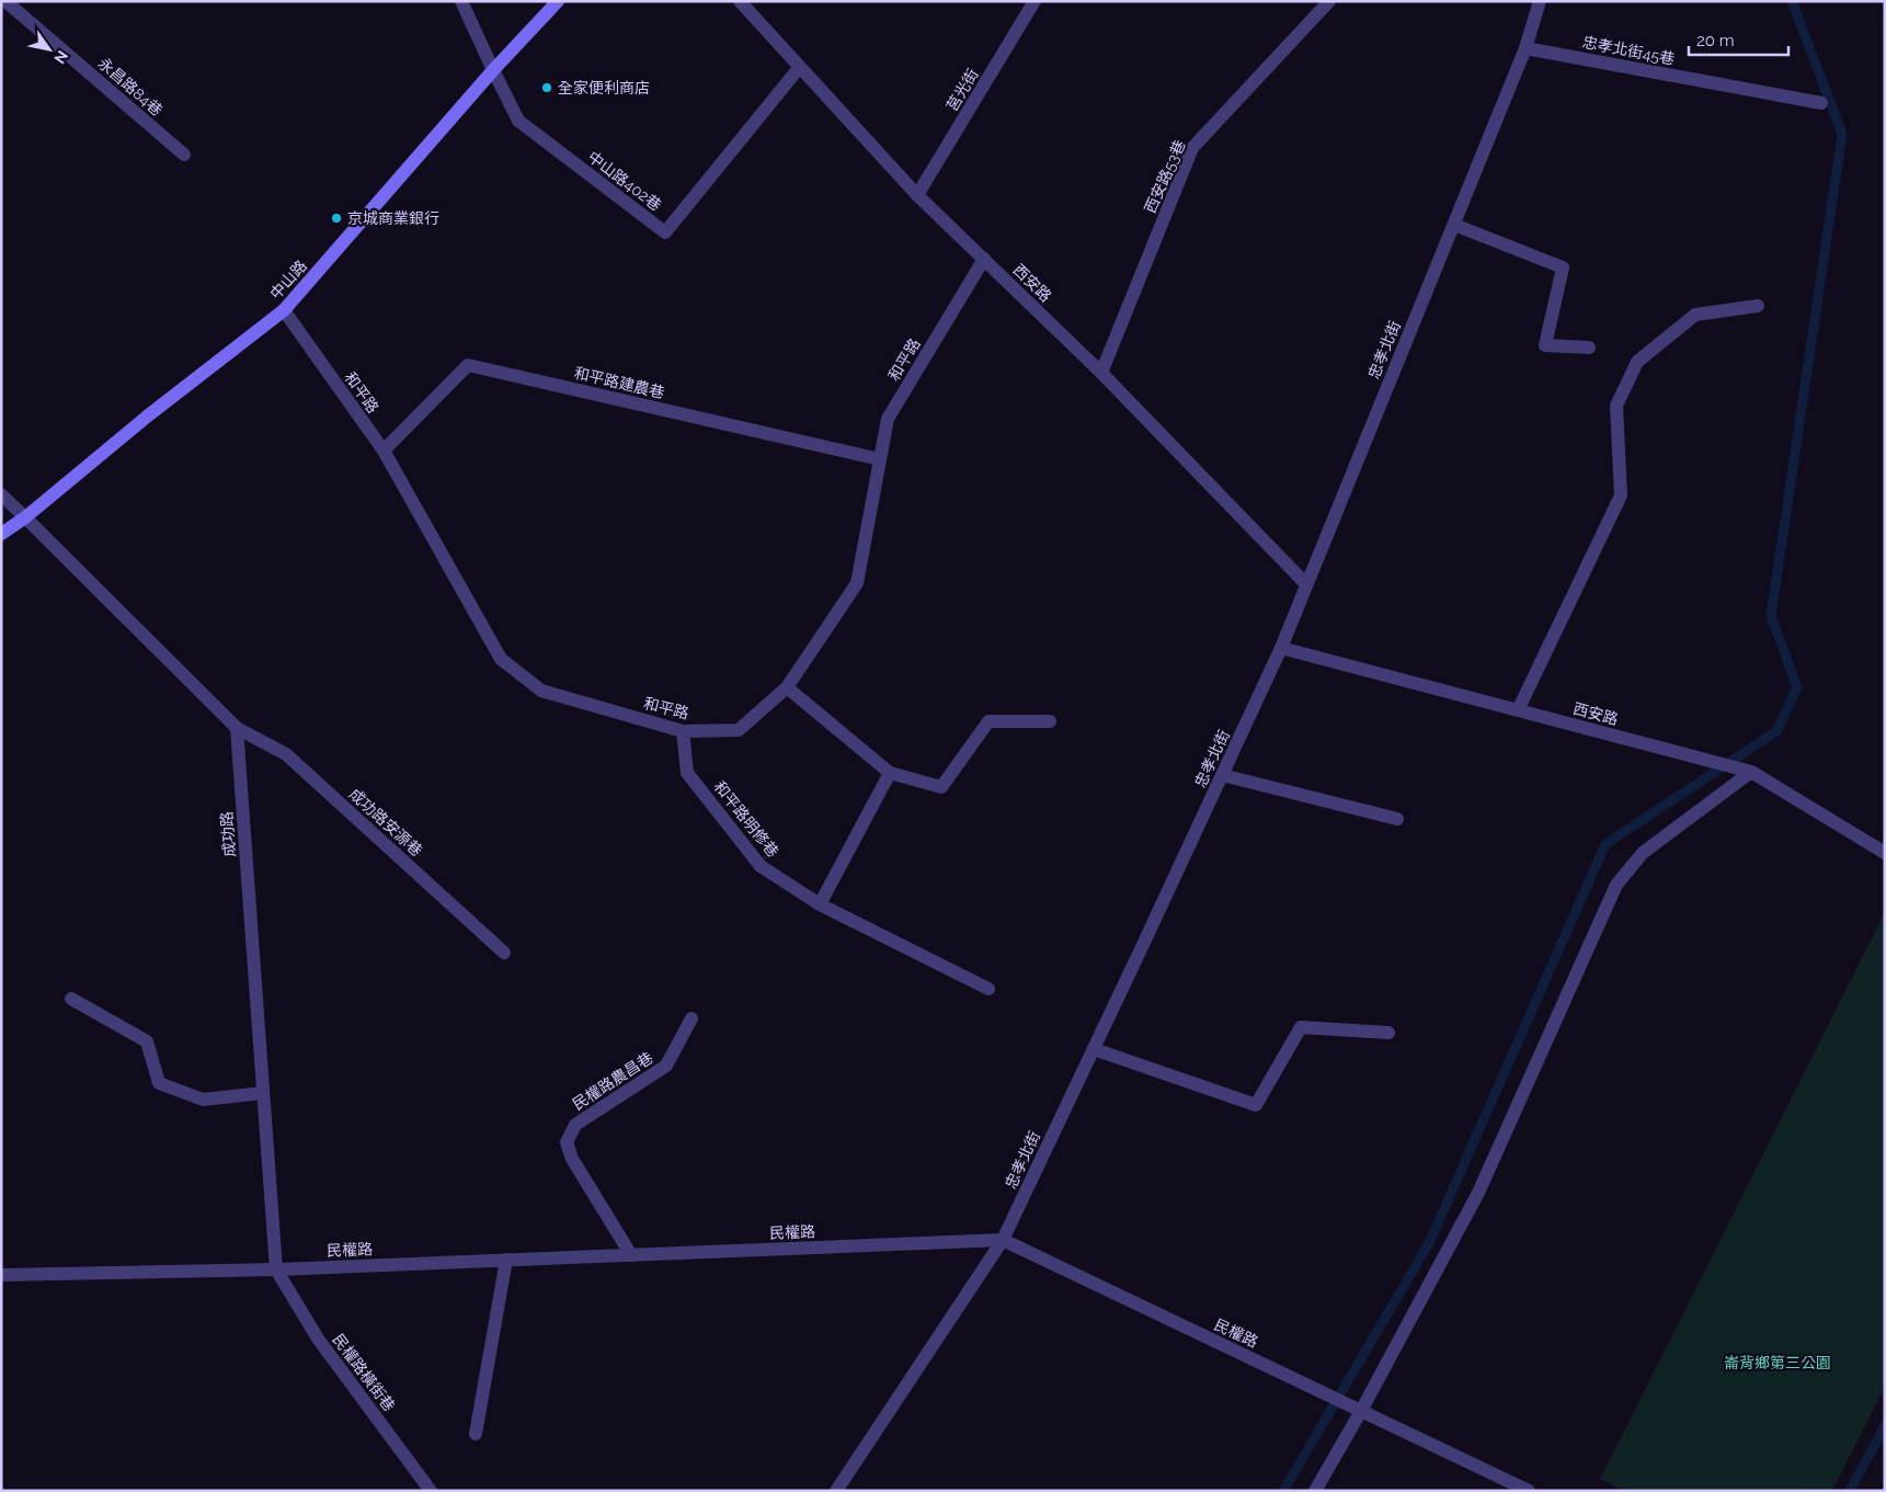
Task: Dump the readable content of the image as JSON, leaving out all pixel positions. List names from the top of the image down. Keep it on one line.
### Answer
{"streets":{"main road":["中山路"],"street":["忠孝北街45巷","永昌路84巷","莒光街","西安路53巷","中山路402巷","西安路","忠孝北街","和平路","和平路建農巷","和平路明修巷","成功路安源巷","成功路","民權路農昌巷","民權路","民權路橫街巷"]},"crossings":[["忠孝北街45巷","忠孝北街"],["莒光街","西安路"],["西安路53巷","西安路"],["中山路402巷","中山路"],["中山路402巷","西安路"],["中山路","和平路"],["西安路","忠孝北街"],["西安路","和平路"],["忠孝北街","民權路"],["和平路","和平路建農巷"],["和平路","和平路明修巷"],["成功路安源巷","成功路"],["成功路","民權路"],["成功路","民權路橫街巷"],["民權路農昌巷","民權路"],["民權路","民權路橫街巷"]],"parks":["崙背鄉第三公園"],"places":["全家便利商店","京城商業銀行"],"scale_bar":"20 m","north":"bottom right"}
